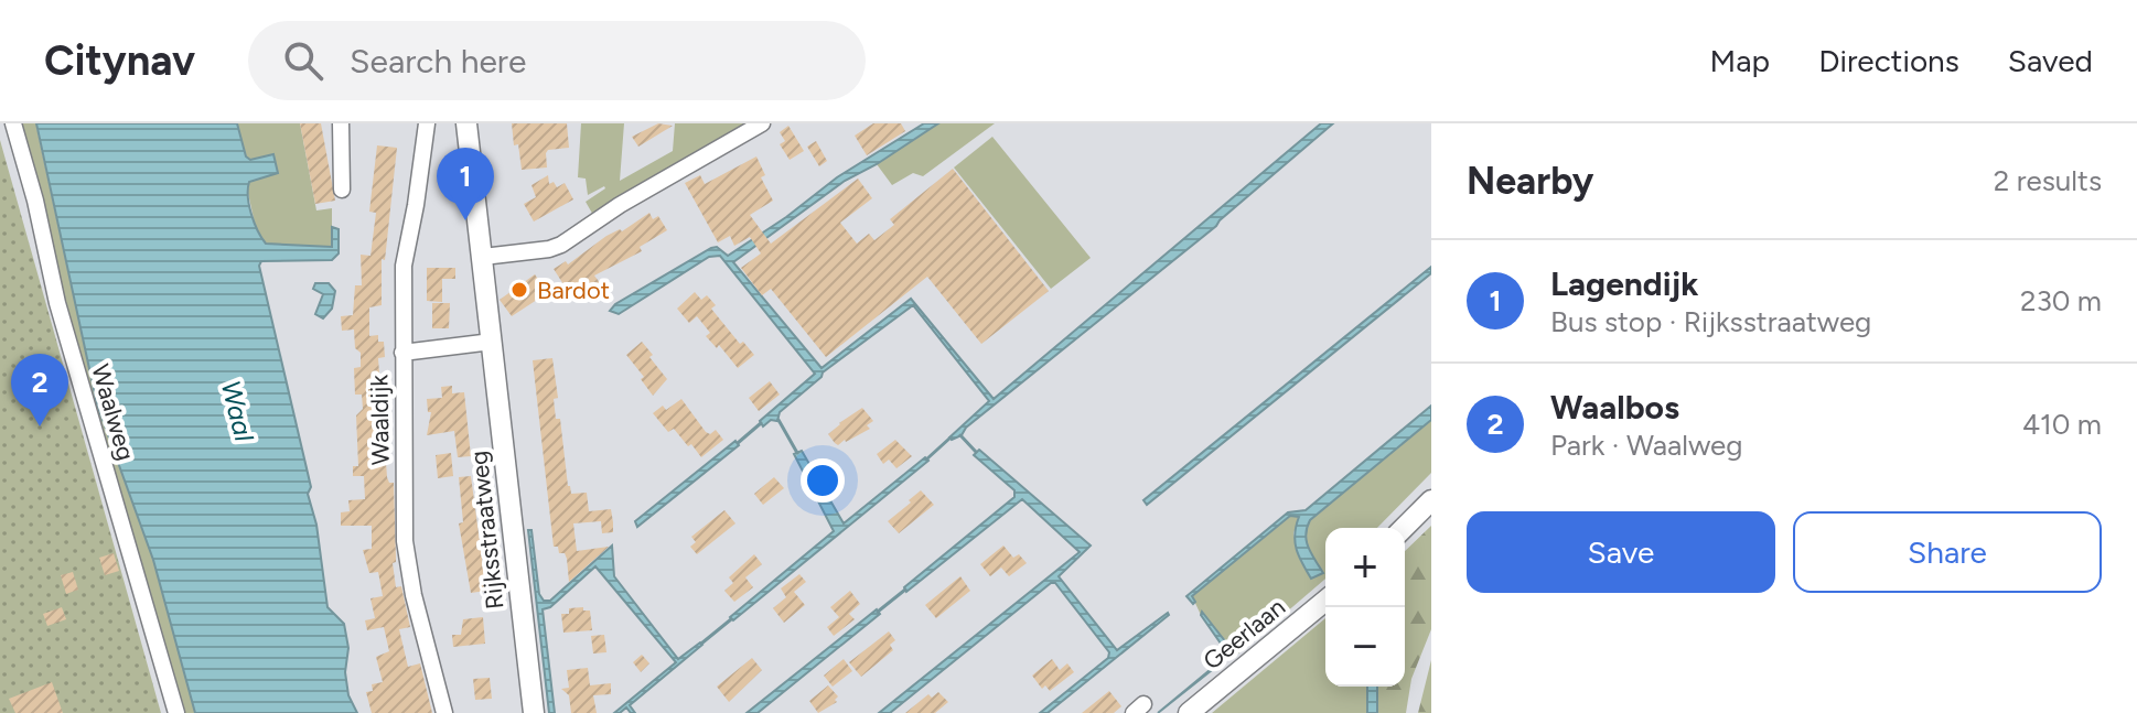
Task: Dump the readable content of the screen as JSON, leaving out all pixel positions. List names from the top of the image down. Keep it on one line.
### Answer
{"streets":{"street":["Waalweg","Waaldijk","Rijksstraatweg","Geerlaan"]},"water":["Waal"],"places":["Bardot"],"page":{"header":"Citynav","search":"Search here","nav":["Map","Directions","Saved"],"heading":["Nearby","2 results"],"pins":["1","2"],"list":[{"mark":"1","name":"Lagendijk","note":"Bus stop · Rijksstraatweg","value":"230 m"},{"mark":"2","name":"Waalbos","note":"Park · Waalweg","value":"410 m"}],"buttons":["Save","Share"],"map_buttons":["+","−"]}}
